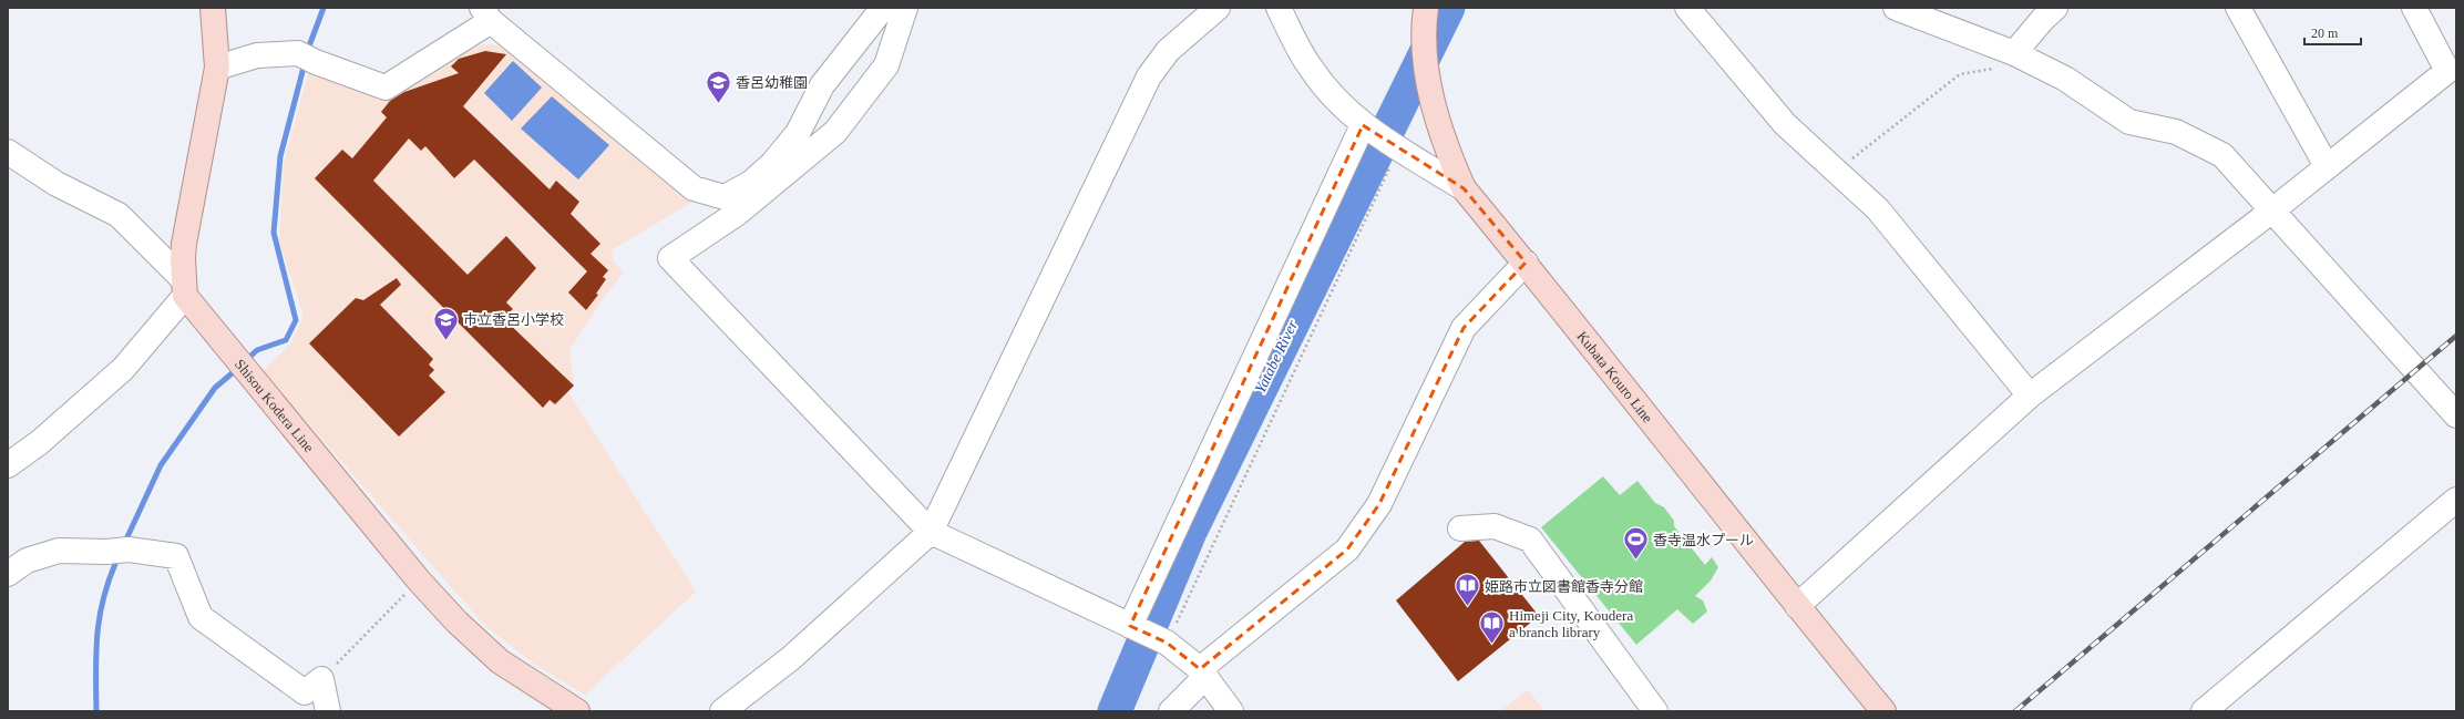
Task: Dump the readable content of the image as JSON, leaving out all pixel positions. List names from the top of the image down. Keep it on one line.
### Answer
{"streets":{"main road":["Kubata Kouro Line","Shisou Kodera Line"]},"water":["Yatabe River"],"places":{"school or university":["香呂幼稚園","市立香呂小学校"],"sports":["香寺温水プール"],"library":["姫路市立図書館香寺分館","Himeji City, Koudera a branch library"]},"scale_bar":"20 m"}
